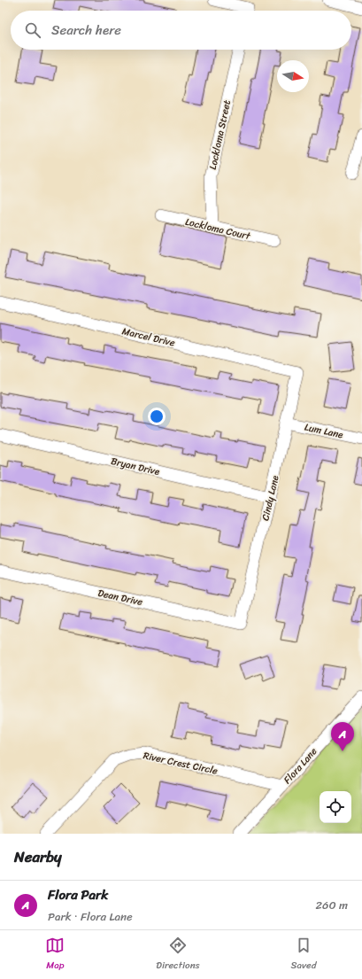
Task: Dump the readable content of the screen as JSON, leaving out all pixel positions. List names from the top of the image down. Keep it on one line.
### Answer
{"streets":{"street":["Lockloma Street","Lockloma Court","Marcel Drive","Lum Lane","Bryan Drive","Cindy Lane","Dean Drive","River Crest Circle","Flora Lane"]},"crossings":[["Lockloma Street","Lockloma Court"],["Marcel Drive","Cindy Lane"],["Lum Lane","Cindy Lane"],["Bryan Drive","Cindy Lane"],["Cindy Lane","Dean Drive"],["River Crest Circle","Flora Lane"]],"north":"right","page":{"search":"Search here","pins":"A","heading":"Nearby","list":[{"mark":"A","name":"Flora Park","note":"Park · Flora Lane","value":"260 m"}],"nav":["Map","Directions","Saved"]}}
